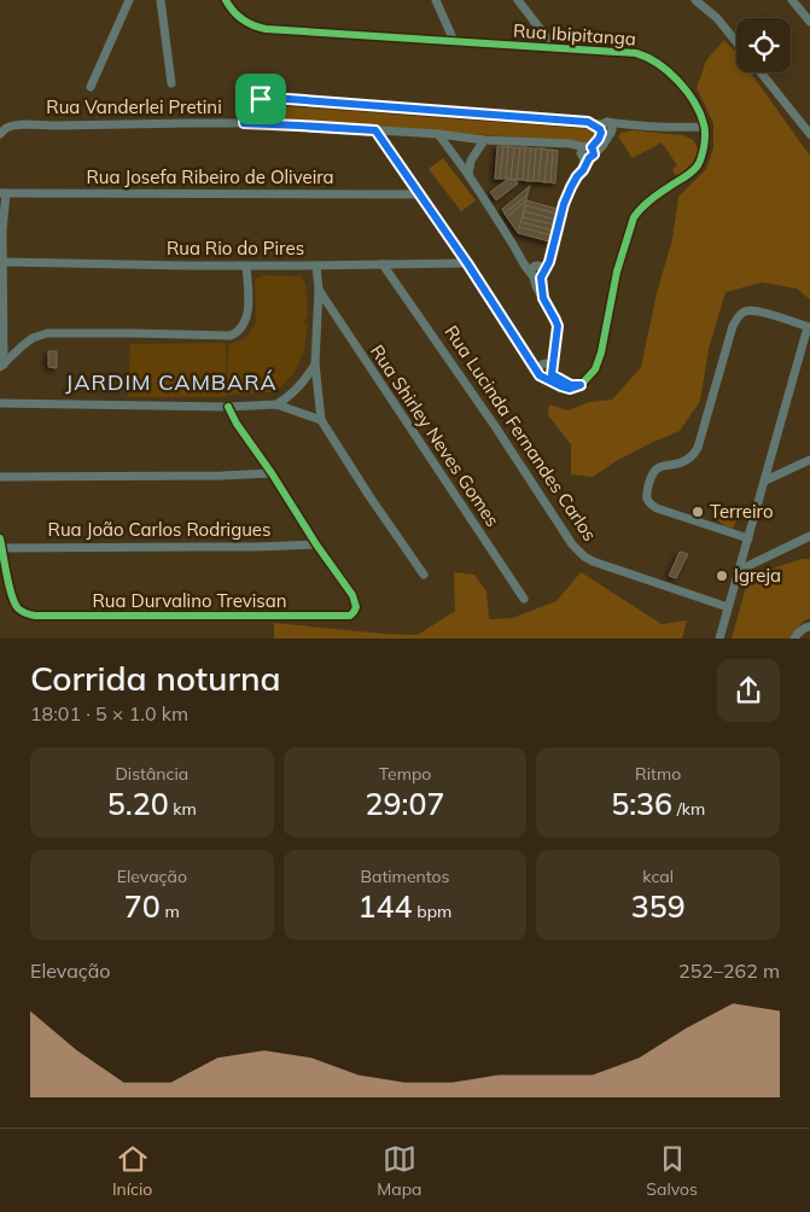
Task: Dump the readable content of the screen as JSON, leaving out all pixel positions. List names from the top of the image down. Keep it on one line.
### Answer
{"streets":{"street":["Rua Ibipitanga","Rua Vanderlei Pretini","Rua Josefa Ribeiro de Oliveira","Rua Rio do Pires","Rua Lucinda Fernandes Carlos","Rua Shirley Neves Gomes","Rua João Carlos Rodrigues","Rua Durvalino Trevisan"]},"crossings":[["Rua Rio do Pires","Rua Lucinda Fernandes Carlos"],["Rua João Carlos Rodrigues","Rua Durvalino Trevisan"]],"districts":["JARDIM CAMBARÁ"],"places":["Terreiro","Igreja"],"page":{"heading":["Corrida noturna","18:01 · 5 × 1.0 km"],"stats":[["Distância","5.20 km"],["Tempo","29:07"],["Ritmo","5:36 /km"],["Elevação","70 m"],["Batimentos","144 bpm"],["kcal","359"]],"chart":["Elevação","252–262 m"],"tabs":["Início","Mapa","Salvos"]}}
